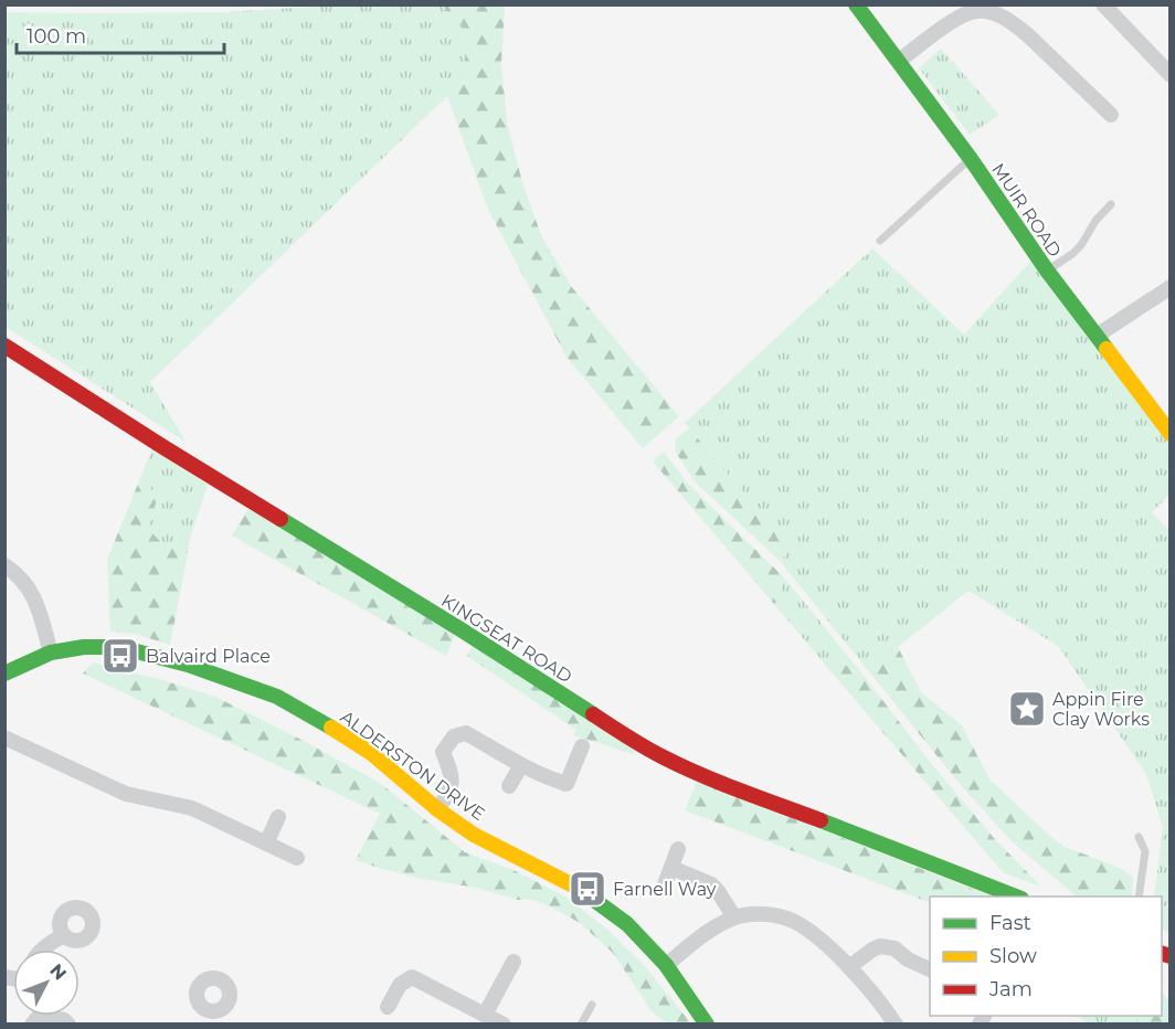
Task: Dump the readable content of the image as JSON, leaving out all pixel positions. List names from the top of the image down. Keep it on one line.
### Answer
{"streets":{"street":["MUIR ROAD","KINGSEAT ROAD","ALDERSTON DRIVE"]},"places":{"bus stop":["Balvaird Place","Farnell Way"],"place":["Appin Fire Clay Works"]},"legend":["Fast","Slow","Jam"],"scale_bar":"100 m","north":"top right"}
